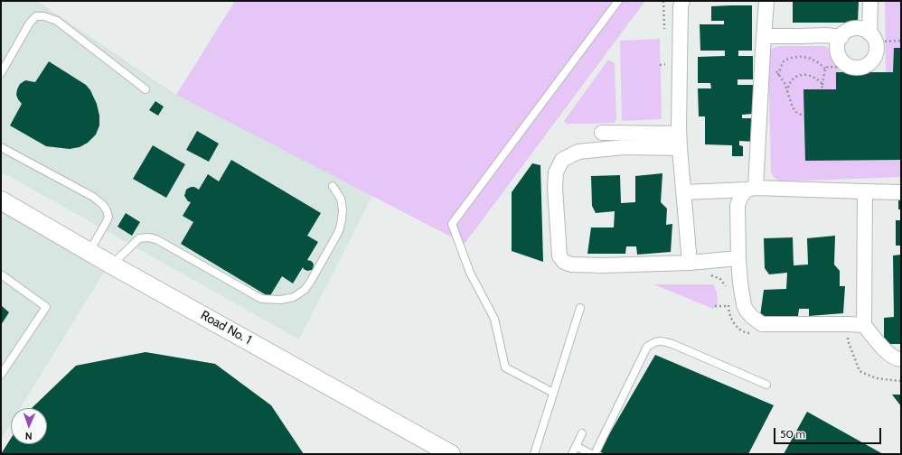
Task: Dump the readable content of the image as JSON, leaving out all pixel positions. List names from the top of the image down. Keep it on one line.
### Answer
{"streets":{"street":["Road No. 1"]},"scale_bar":"50 m","north":"bottom"}
